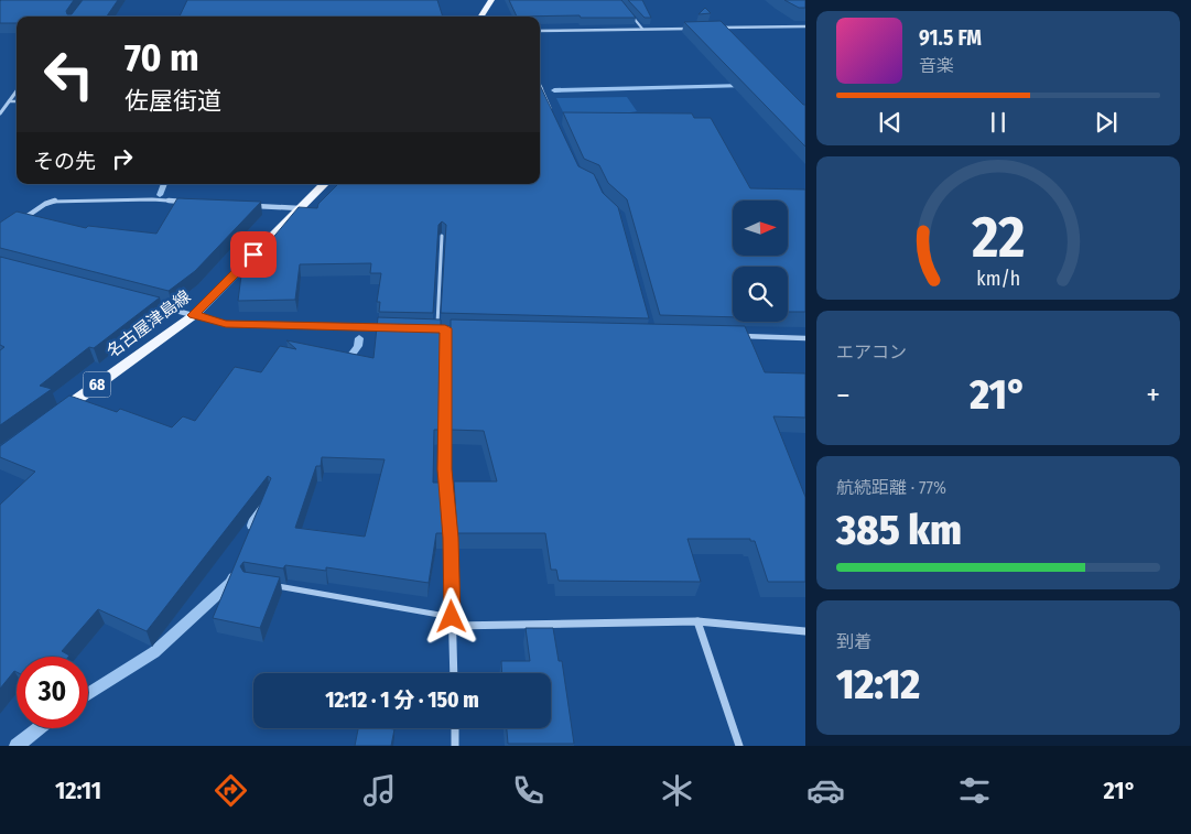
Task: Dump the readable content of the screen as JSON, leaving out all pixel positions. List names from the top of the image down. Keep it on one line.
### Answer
{"streets":{"main road":["名古屋津島線","68"]},"north":"right","page":{"turn":["70 m","佐屋街道"],"song":["91.5 FM","音楽"],"then":"その先","tile":["エアコン",["航続距離 · 77%","385 km"],["到着","12:12"]],"heat":["−","21°","+"],"limit":"30","trip":"12:12 · 1 分 · 150 m","tabs":["12:11","21°"],"gauge":["22","km/h"]}}
